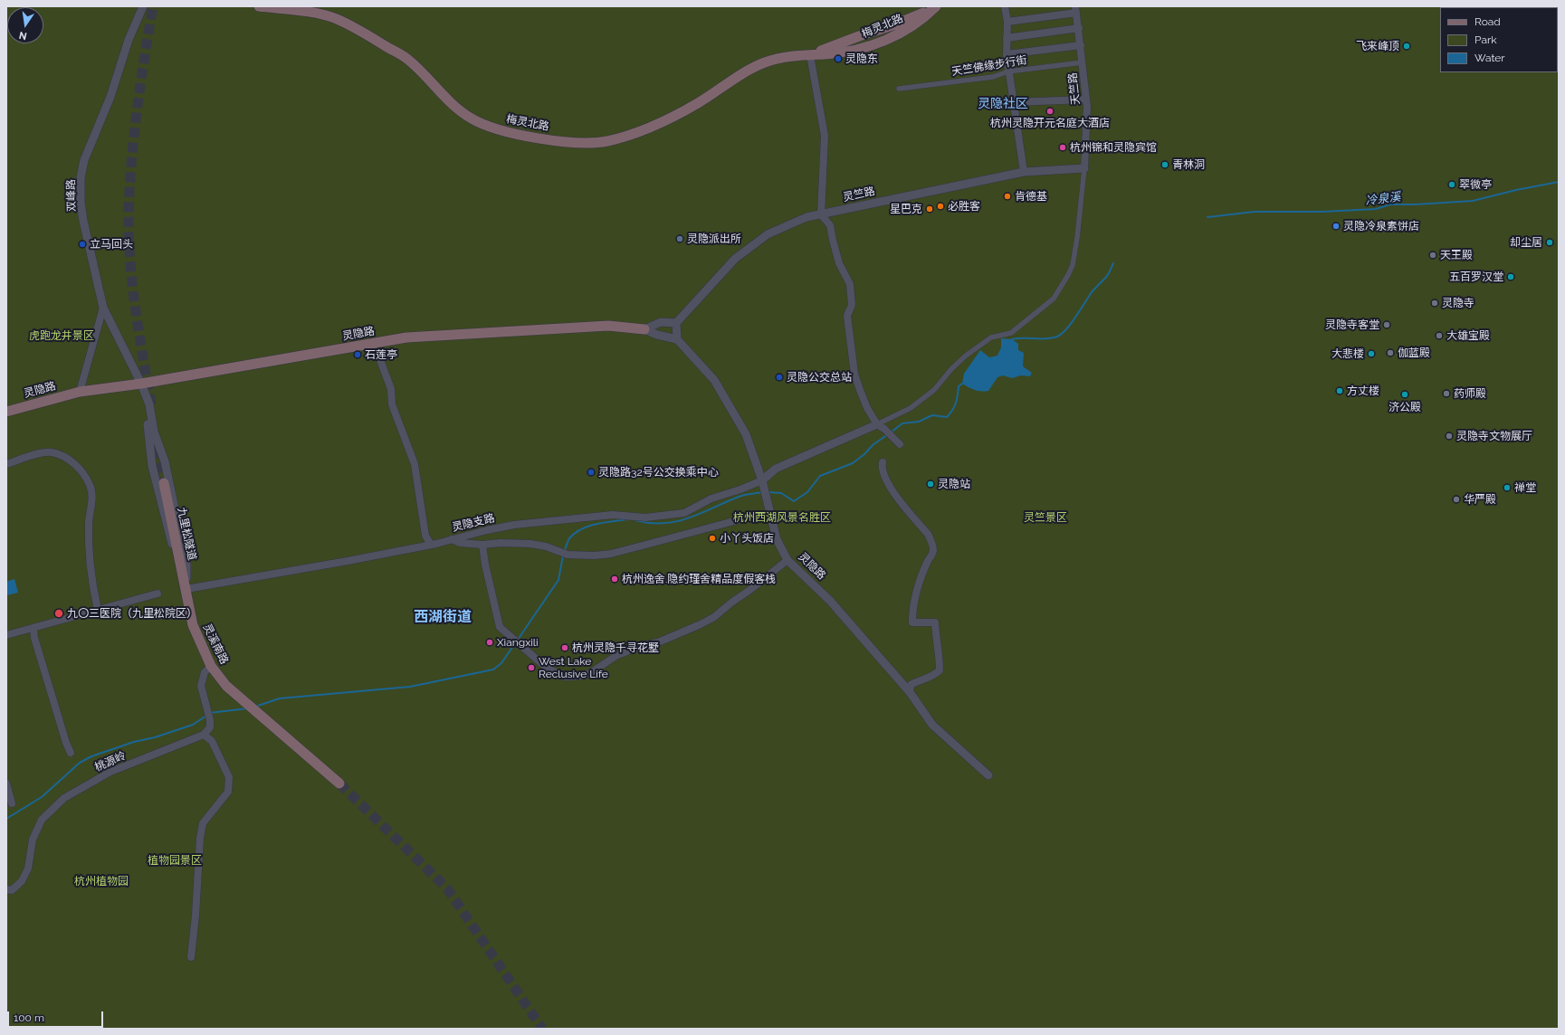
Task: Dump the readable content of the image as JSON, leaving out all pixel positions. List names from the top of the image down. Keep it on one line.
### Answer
{"streets":{"main road":["梅灵北路","灵隐路","九里松隧道","灵溪南路"],"street":["天竺佛缘步行街","天竺路","灵竺路","双峰路","灵隐支路","桃源岭"]},"crossings":[["天竺佛缘步行街","天竺路"],["天竺路","灵竺路"],["双峰路","灵隐路"],["灵隐路","灵隐支路"],["灵隐支路","九里松隧道"],["灵隐支路","灵溪南路"],["九里松隧道","灵溪南路"]],"districts":["灵隐社区","西湖街道"],"water":["冷泉溪"],"parks":["虎跑龙井景区","杭州西湖风景名胜区","灵竺景区","植物园景区","杭州植物园"],"places":["飞来峰顶","灵隐东","杭州灵隐开元名庭大酒店","杭州锦和灵隐宾馆","青林洞","翠微亭","肯德基","必胜客","星巴克","灵隐冷泉素饼店","灵隐派出所","却尘居","立马回头","天王殿","五百罗汉堂","灵隐寺","灵隐寺客堂","大雄宝殿","伽蓝殿","大悲楼","石莲亭","灵隐公交总站","方丈楼","药师殿","济公殿","灵隐寺文物展厅","灵隐路32号公交换乘中心","灵隐站","禅堂","华严殿","小丫头饭店","杭州逸舍.隐约瑾舍精品度假客栈","九〇三医院（九里松院区）","Xiangxili","杭州灵隐千寻花墅","West Lake Reclusive Life"],"legend":["Road","Park","Water"],"scale_bar":"100 m","north":"bottom"}
